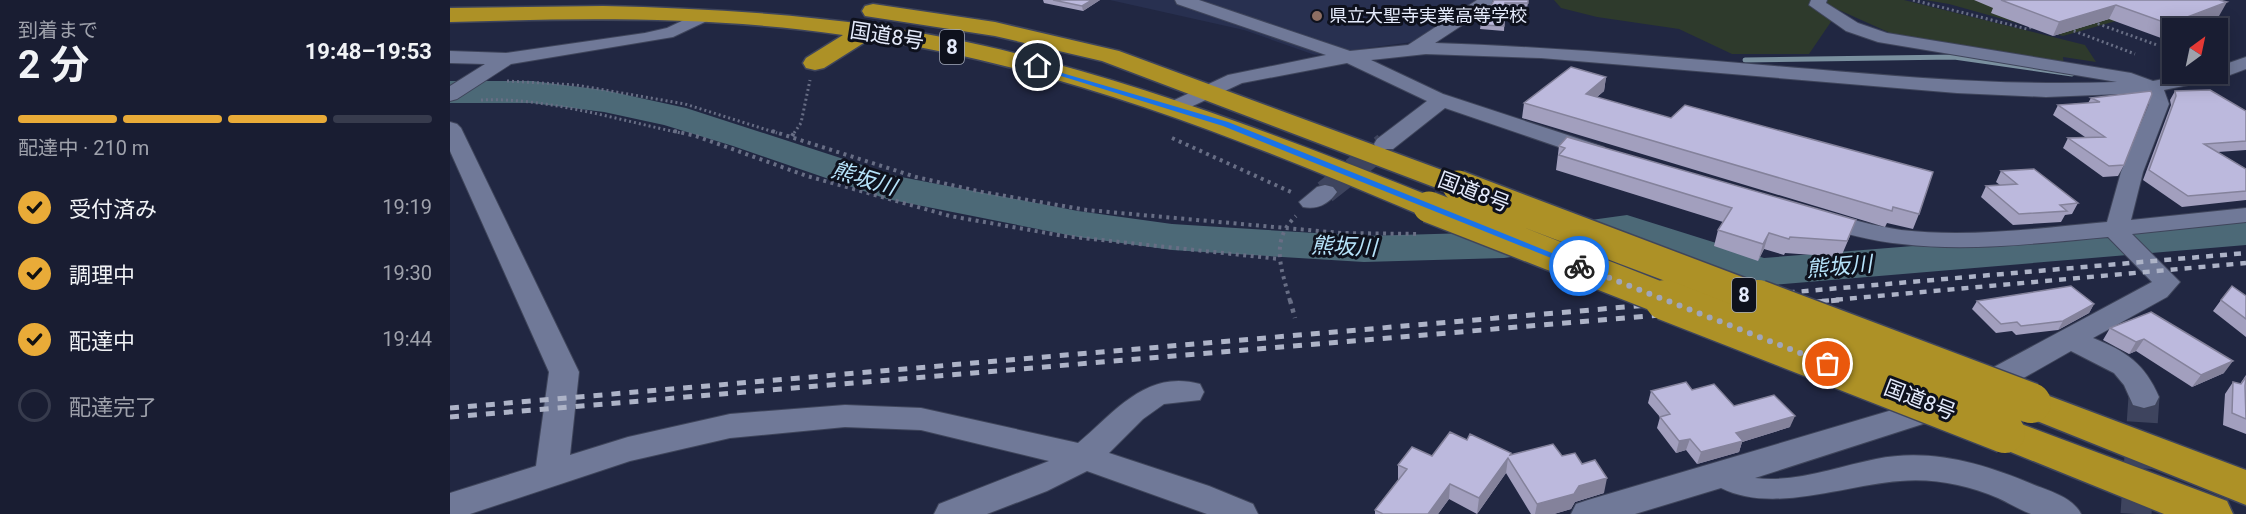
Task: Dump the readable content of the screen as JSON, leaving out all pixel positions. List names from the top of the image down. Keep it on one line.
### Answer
{"streets":{"highway":["国道8号","8"]},"water":["熊坂川"],"places":["県立大聖寺実業高等学校"],"north":"top right","page":{"heading":["2 分","到着まで","19:48–19:53"],"bar":"配達中 · 210 m","list":[["受付済み","19:19"],["調理中","19:30"],["配達中","19:44"],"配達完了"]}}
